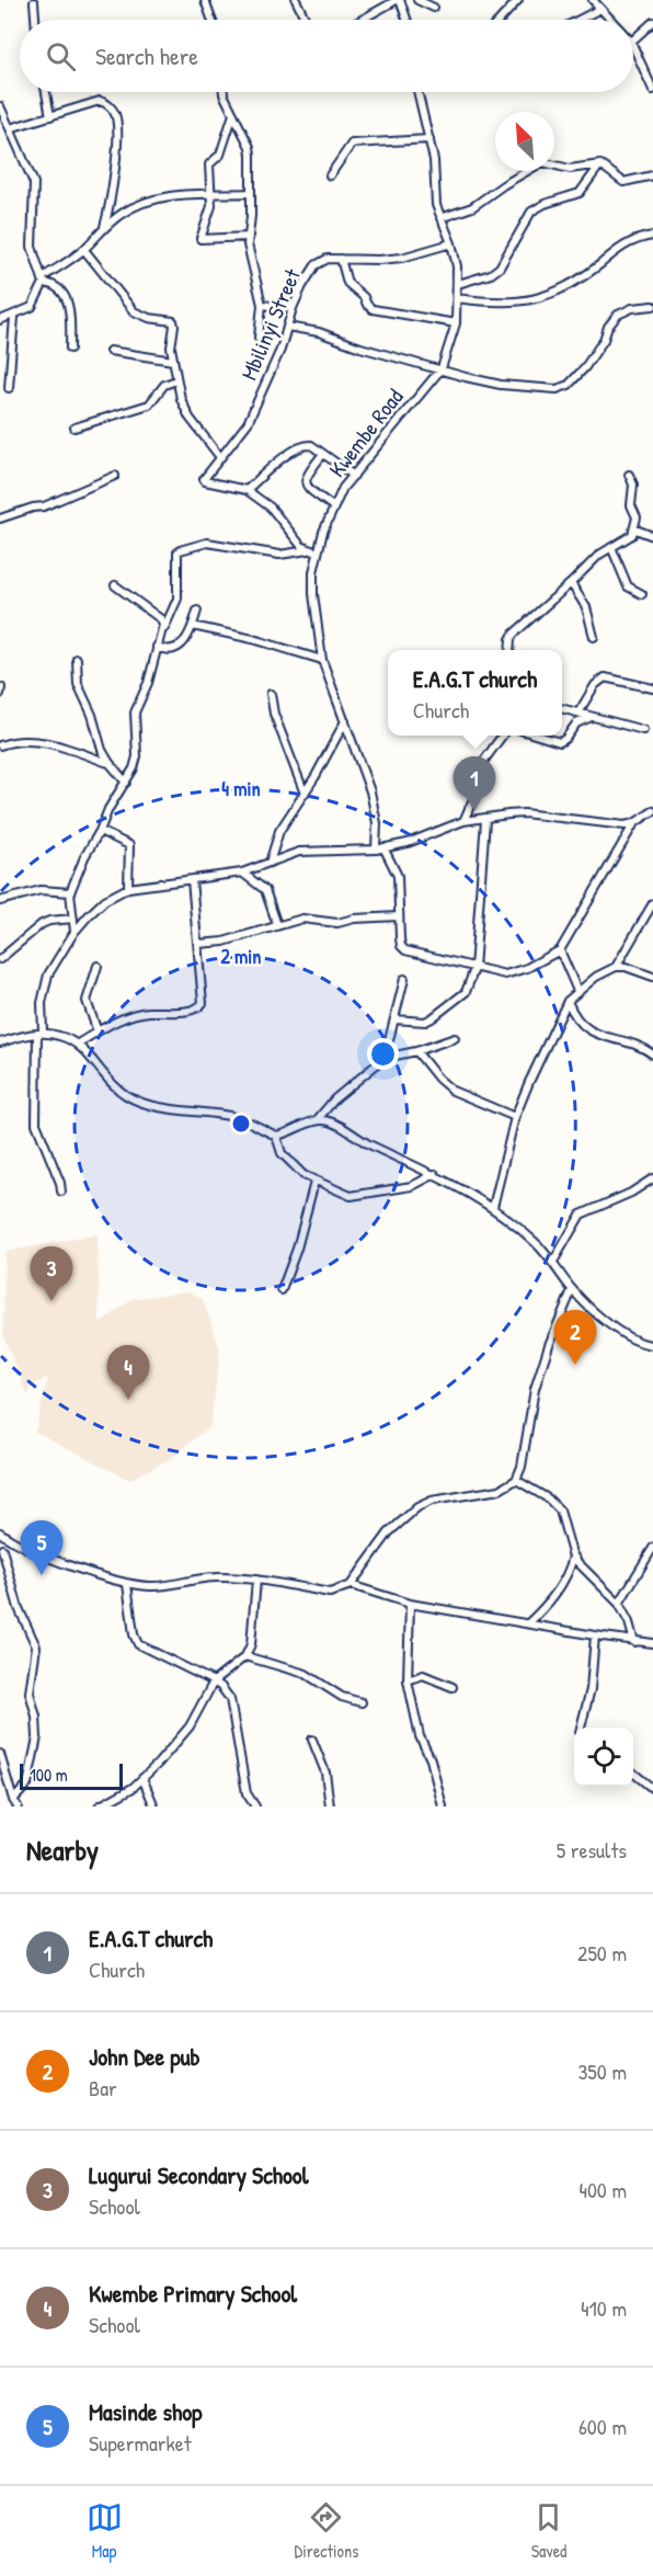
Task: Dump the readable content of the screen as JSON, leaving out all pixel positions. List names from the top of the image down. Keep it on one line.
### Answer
{"streets":{"street":["Mbilinyi Street","Kwembe Road"]},"crossings":[["Mbilinyi Street","Kwembe Road"]],"scale_bar":"100 m","north":"top left","page":{"search":"Search here","popup":["E.A.G.T church","Church"],"pins":["1","3","2","4","5"],"scale":"100 m","heading":["Nearby","5 results"],"list":[{"mark":"1","name":"E.A.G.T church","note":"Church","value":"250 m"},{"mark":"2","name":"John Dee pub","note":"Bar","value":"350 m"},{"mark":"3","name":"Lugurui Secondary School","note":"School","value":"400 m"},{"mark":"4","name":"Kwembe Primary School","note":"School","value":"410 m"},{"mark":"5","name":"Masinde shop","note":"Supermarket","value":"600 m"}],"nav":["Map","Directions","Saved"]},"rings":["4 min","2 min"]}
